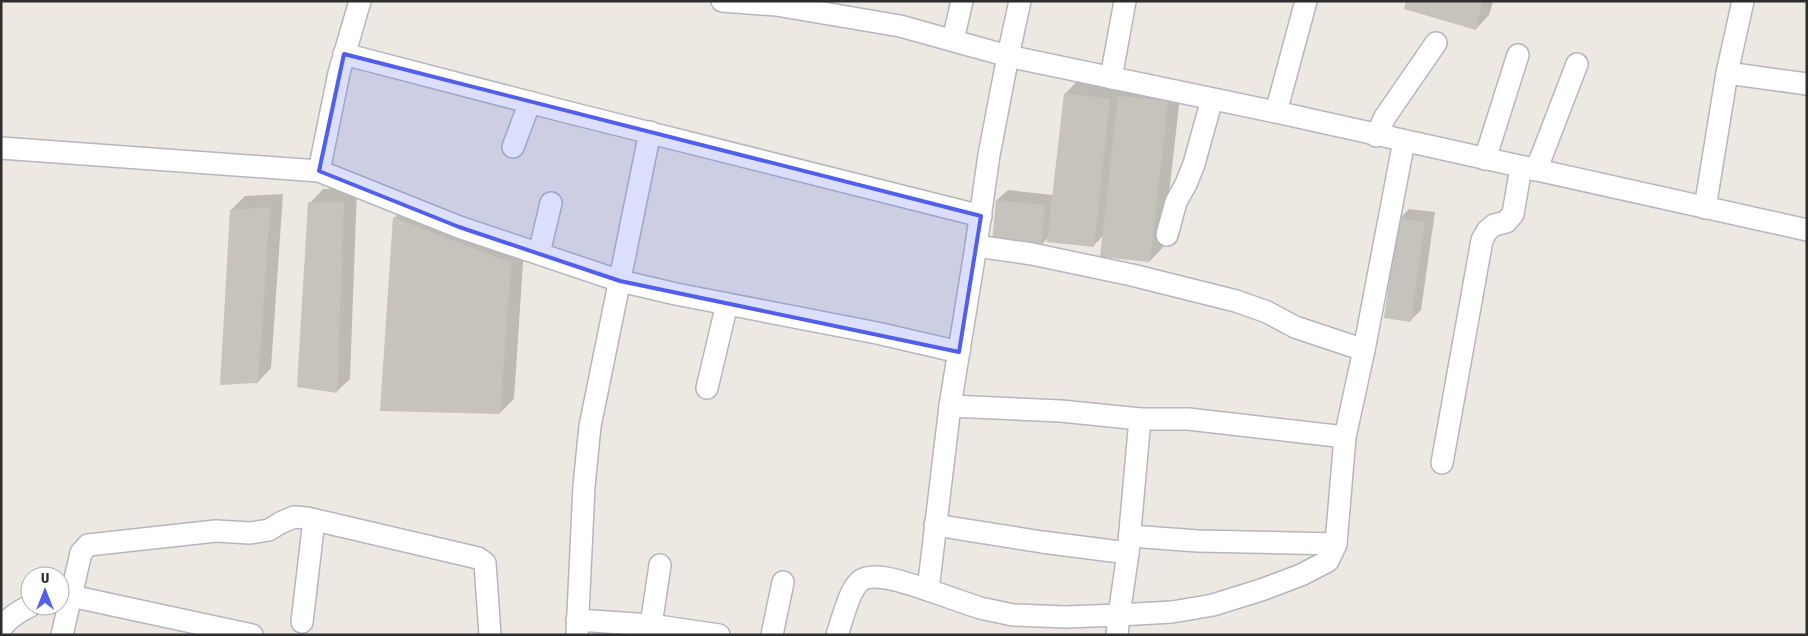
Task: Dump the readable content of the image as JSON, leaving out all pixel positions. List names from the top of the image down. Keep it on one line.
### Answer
{"north":"top"}
